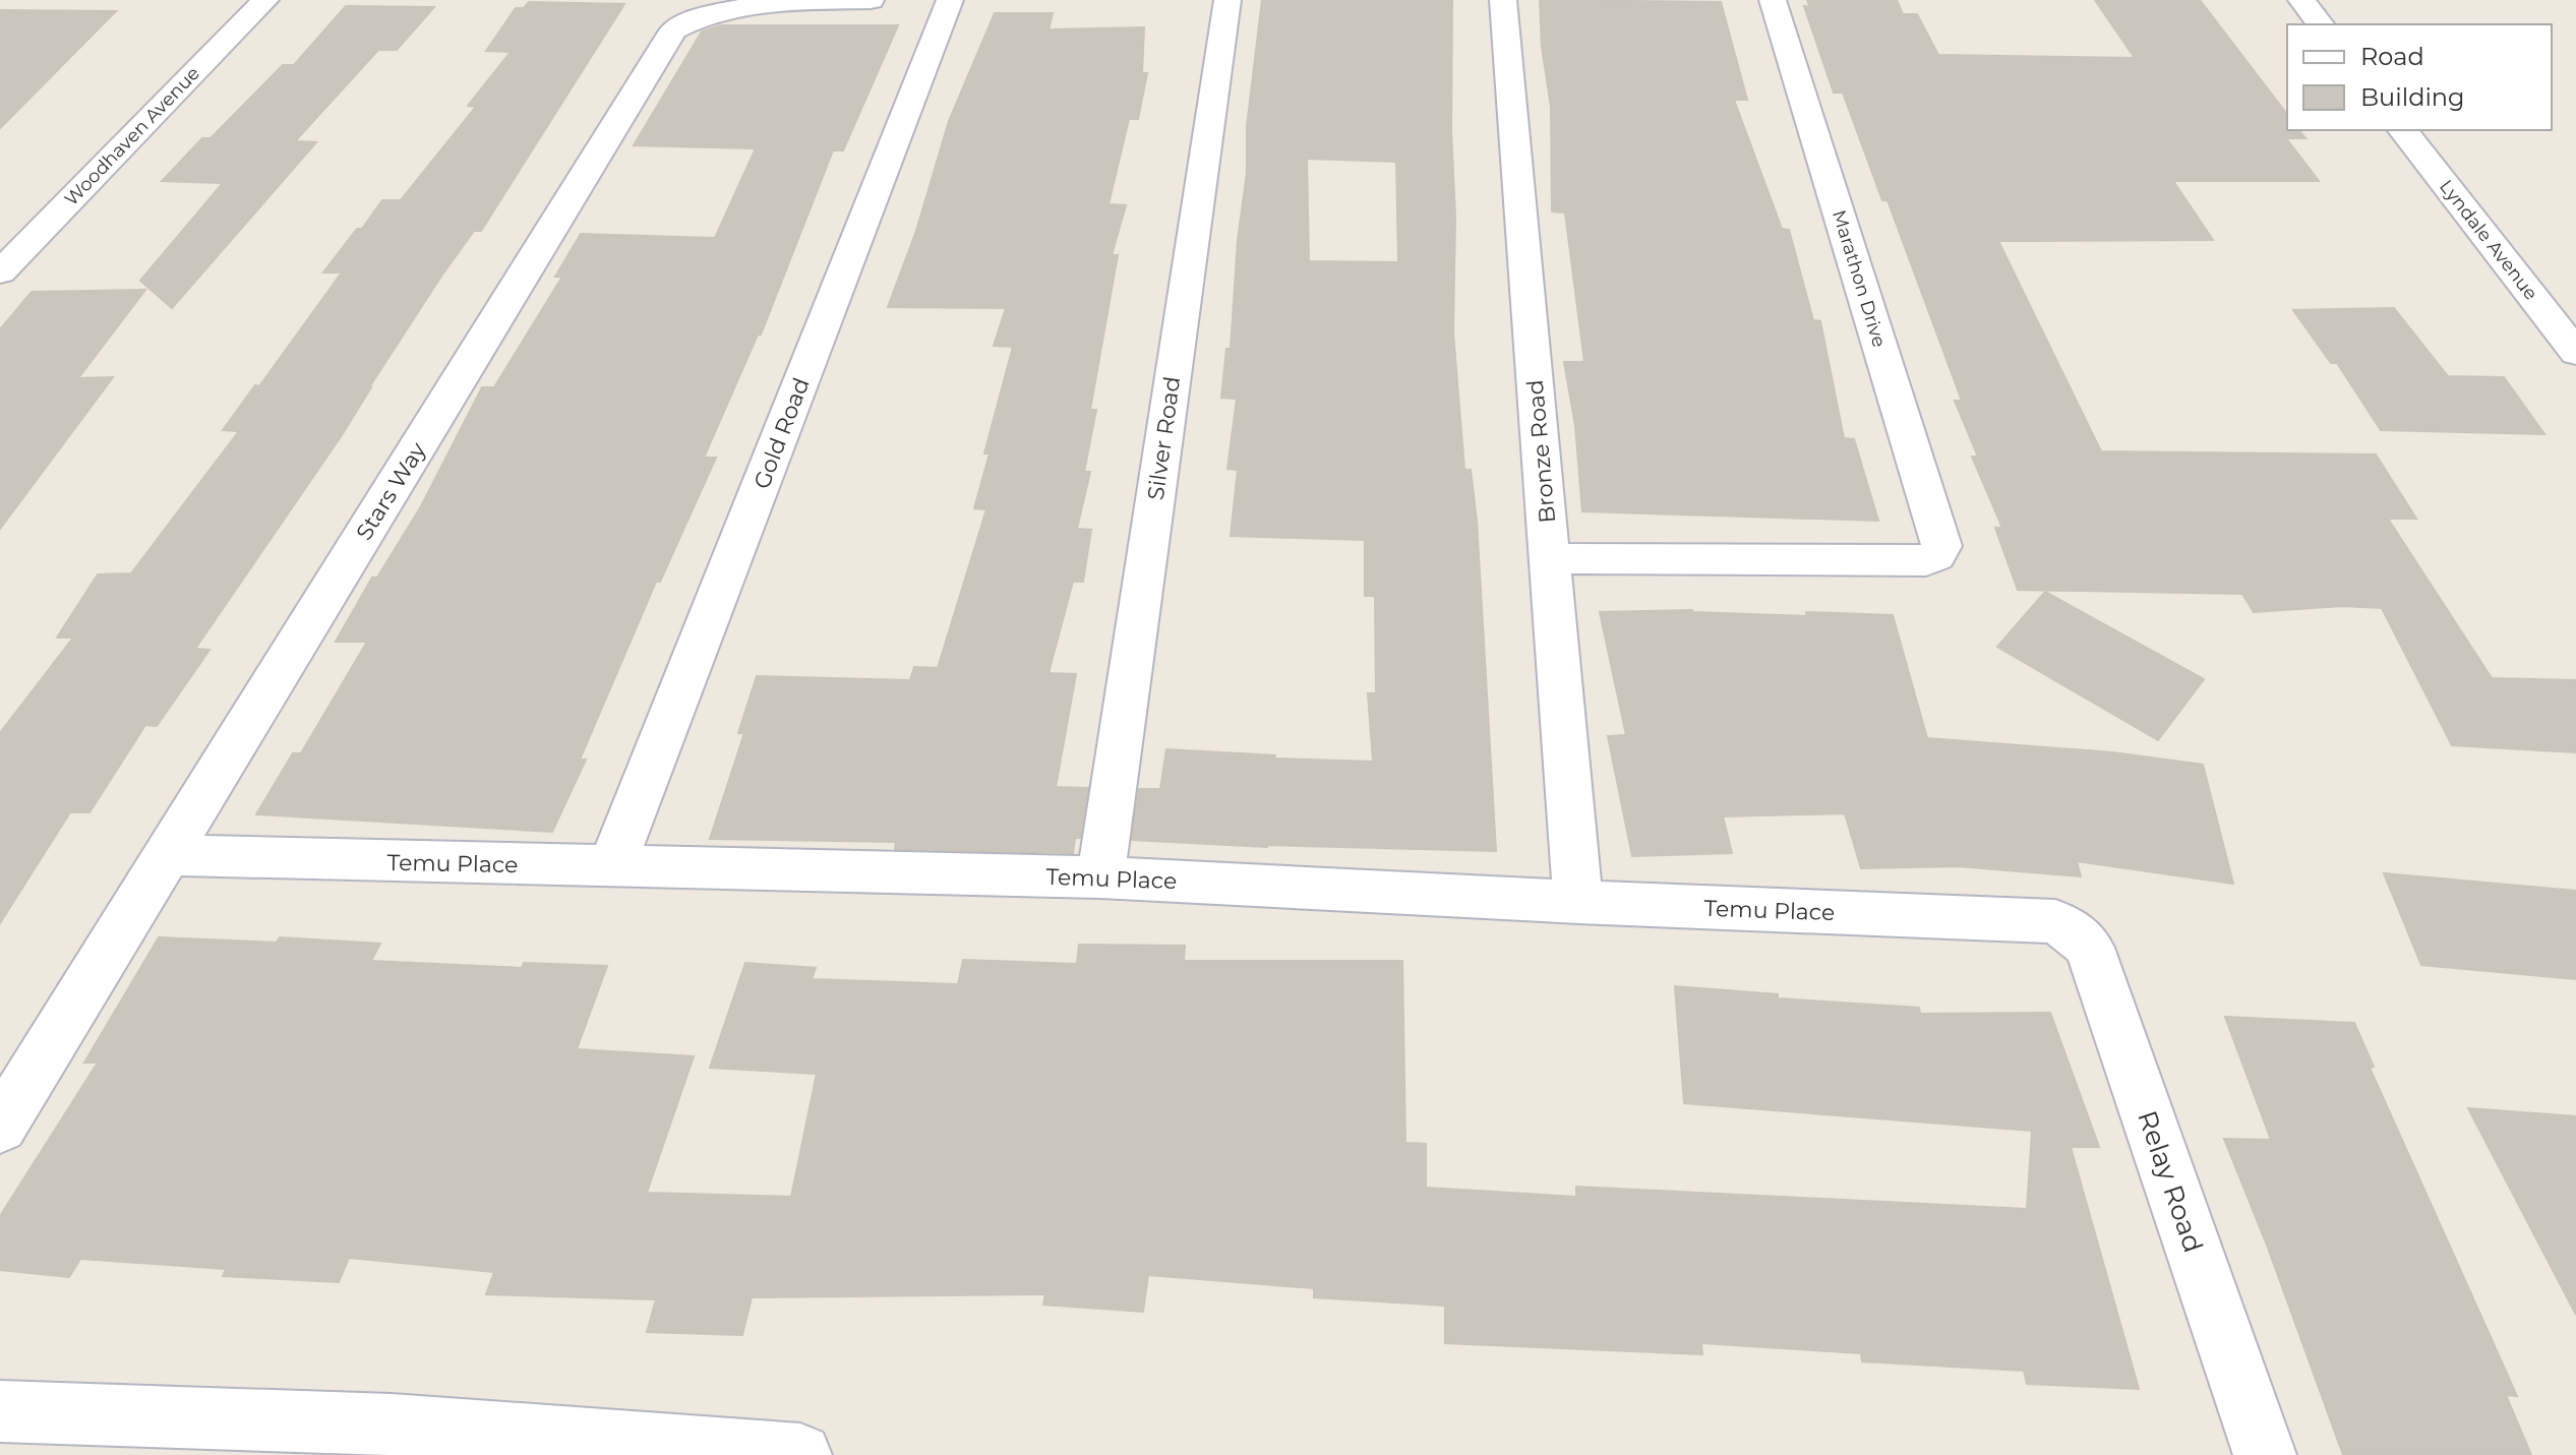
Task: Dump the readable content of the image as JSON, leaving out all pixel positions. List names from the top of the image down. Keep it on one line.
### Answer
{"streets":{"street":["Woodhaven Avenue","Lyndale Avenue","Marathon Drive","Gold Road","Silver Road","Bronze Road","Stars Way","Temu Place","Relay Road"]},"crossings":[["Marathon Drive","Bronze Road"],["Gold Road","Temu Place"],["Silver Road","Temu Place"],["Bronze Road","Temu Place"],["Stars Way","Temu Place"],["Temu Place","Relay Road"]],"legend":["Road","Building"]}
